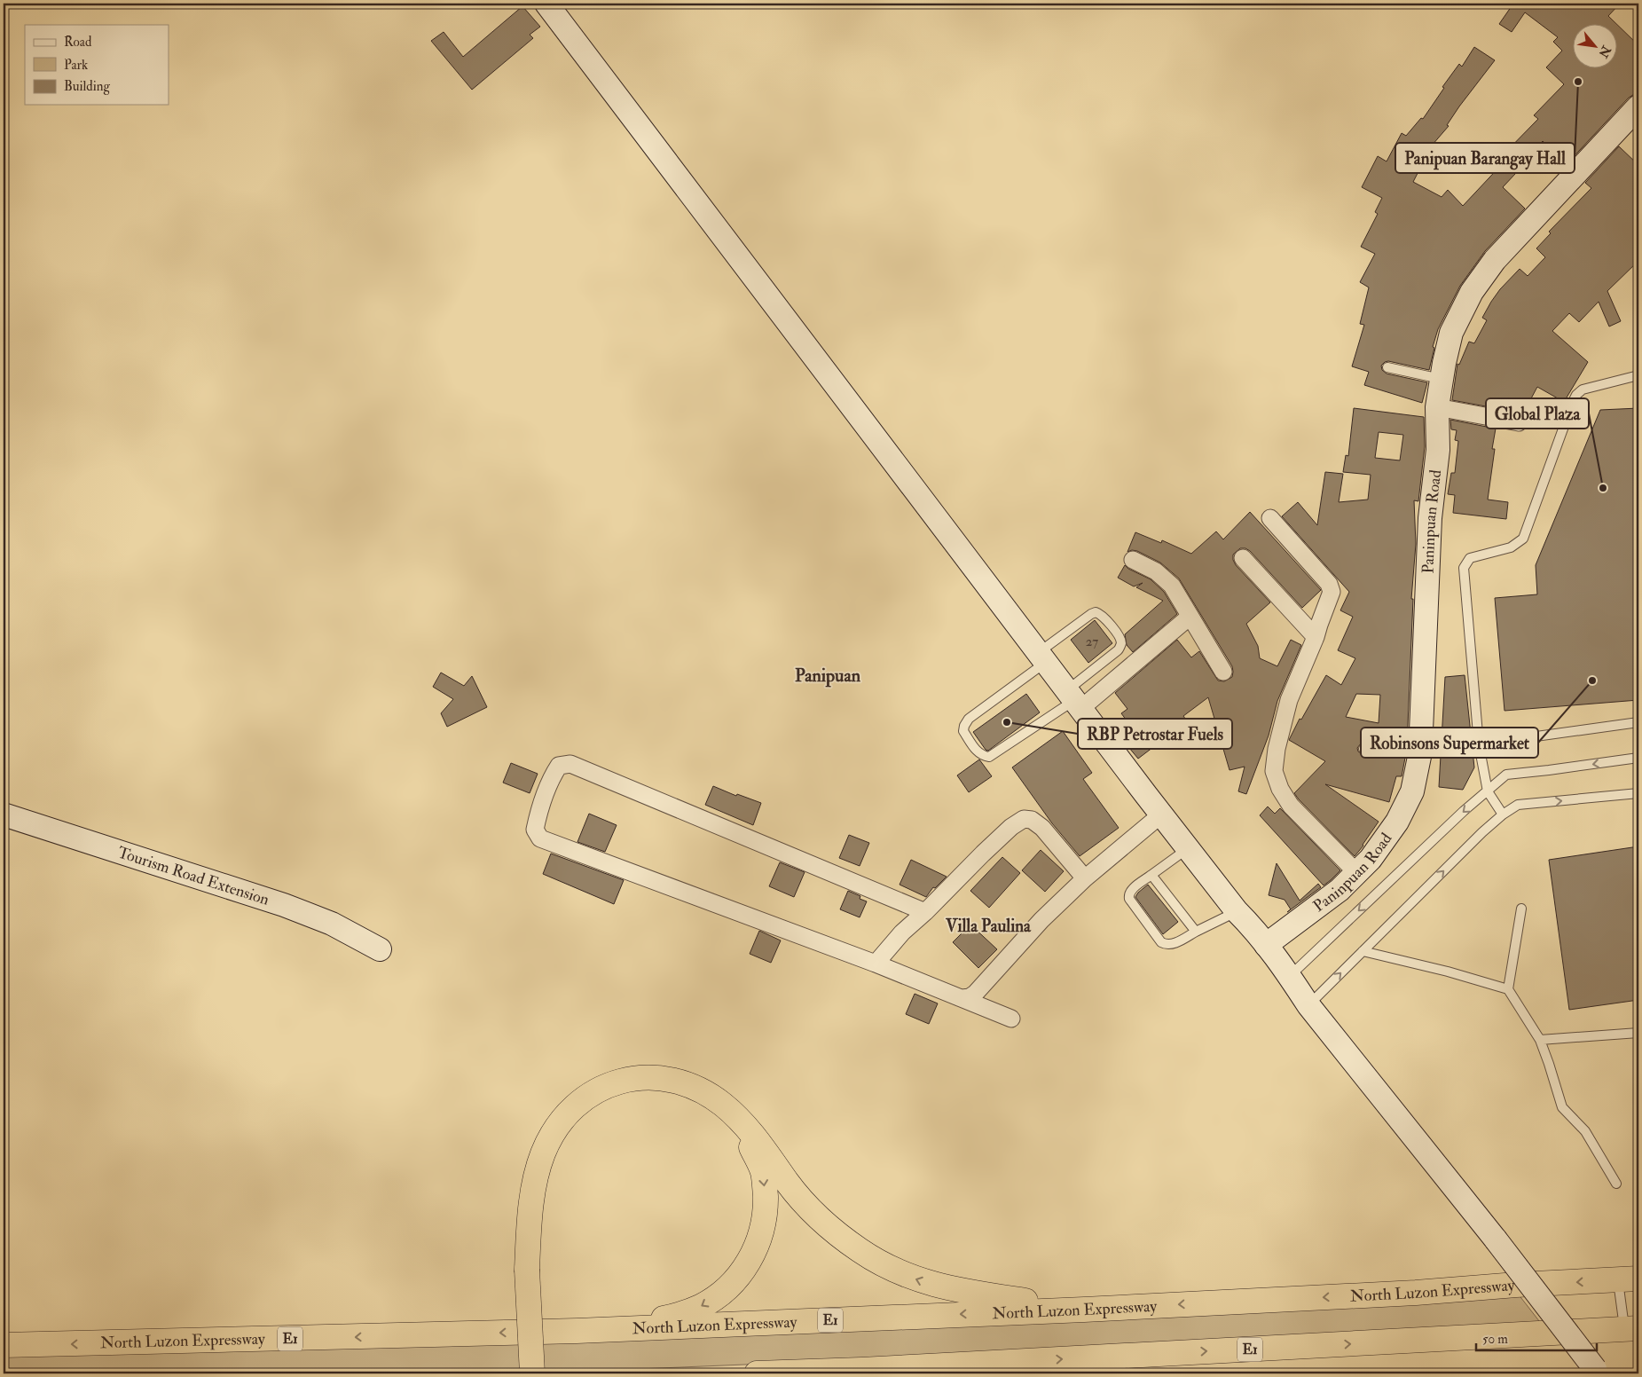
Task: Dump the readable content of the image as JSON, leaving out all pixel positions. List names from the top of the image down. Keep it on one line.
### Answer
{"streets":{"highway":["North Luzon Expressway","E1"],"main road":["Paninpuan Road","Tourism Road Extension"]},"districts":["Panipuan","Villa Paulina"],"places":["Panipuan Barangay Hall","Global Plaza","Robinsons Supermarket","RBP Petrostar Fuels"],"house_numbers":["27"],"legend":["Road","Park","Building"],"scale_bar":"50 m","north":"bottom right"}
